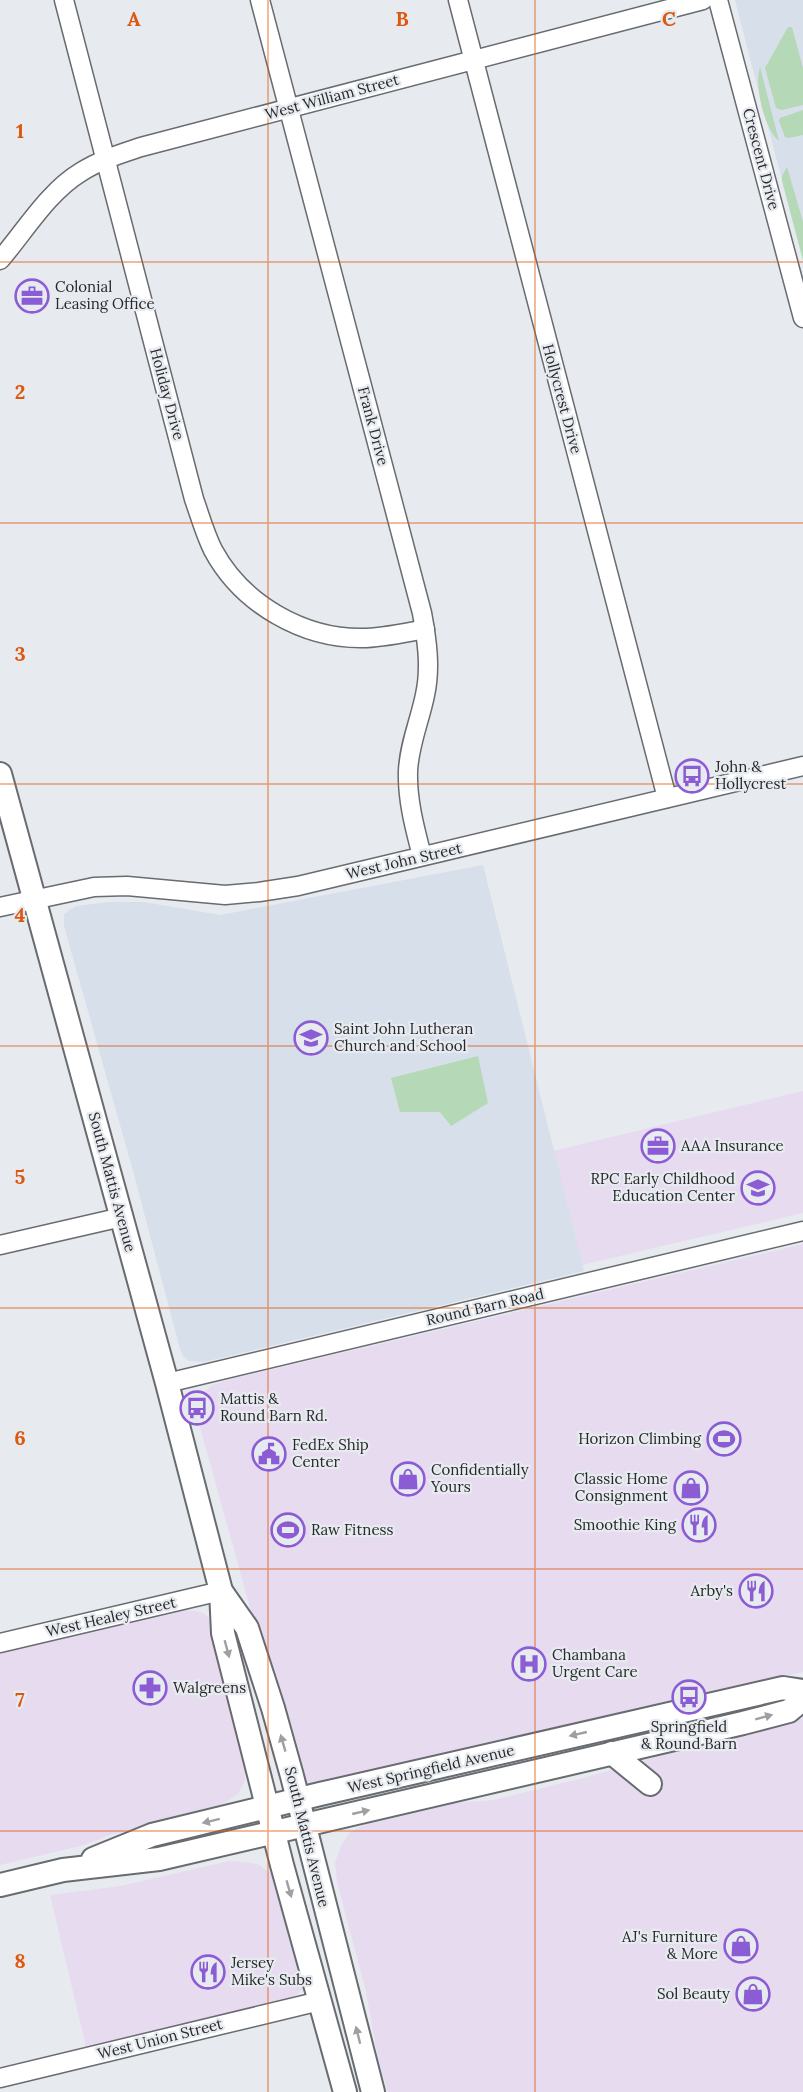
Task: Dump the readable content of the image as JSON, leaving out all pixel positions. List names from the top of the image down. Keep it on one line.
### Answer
{"streets":{"main road":["South Mattis Avenue","West Springfield Avenue"],"street":["West William Street","Crescent Drive","Holiday Drive","Hollycrest Drive","Frank Drive","West John Street","Round Barn Road","West Healey Street","West Union Street"]},"crossings":[["West William Street","Holiday Drive"],["West William Street","Hollycrest Drive"],["West William Street","Frank Drive"],["Holiday Drive","Frank Drive"],["Hollycrest Drive","West John Street"],["Frank Drive","West John Street"],["West John Street","South Mattis Avenue"],["South Mattis Avenue","Round Barn Road"],["South Mattis Avenue","West Healey Street"],["South Mattis Avenue","West Springfield Avenue"],["South Mattis Avenue","West Union Street"]],"places":{"office":["Colonial Leasing Office","AAA Insurance"],"bus stop":["John & Hollycrest","Mattis & Round Barn Rd.","Springfield & Round Barn"],"school or university":["Saint John Lutheran Church and School","RPC Early Childhood Education Center"],"sports":["Horizon Climbing","Raw Fitness"],"public building":["FedEx Ship Center"],"shop":["Confidentially Yours","Classic Home Consignment","AJ's Furniture & More","Sol Beauty"],"restaurant":["Smoothie King","Arby's","Jersey Mike's Subs"],"hospital":["Chambana Urgent Care"],"pharmacy":["Walgreens"]},"grid":{"columns":["A","B","C"],"rows":["1","2","3","4","5","6","7","8"]}}
